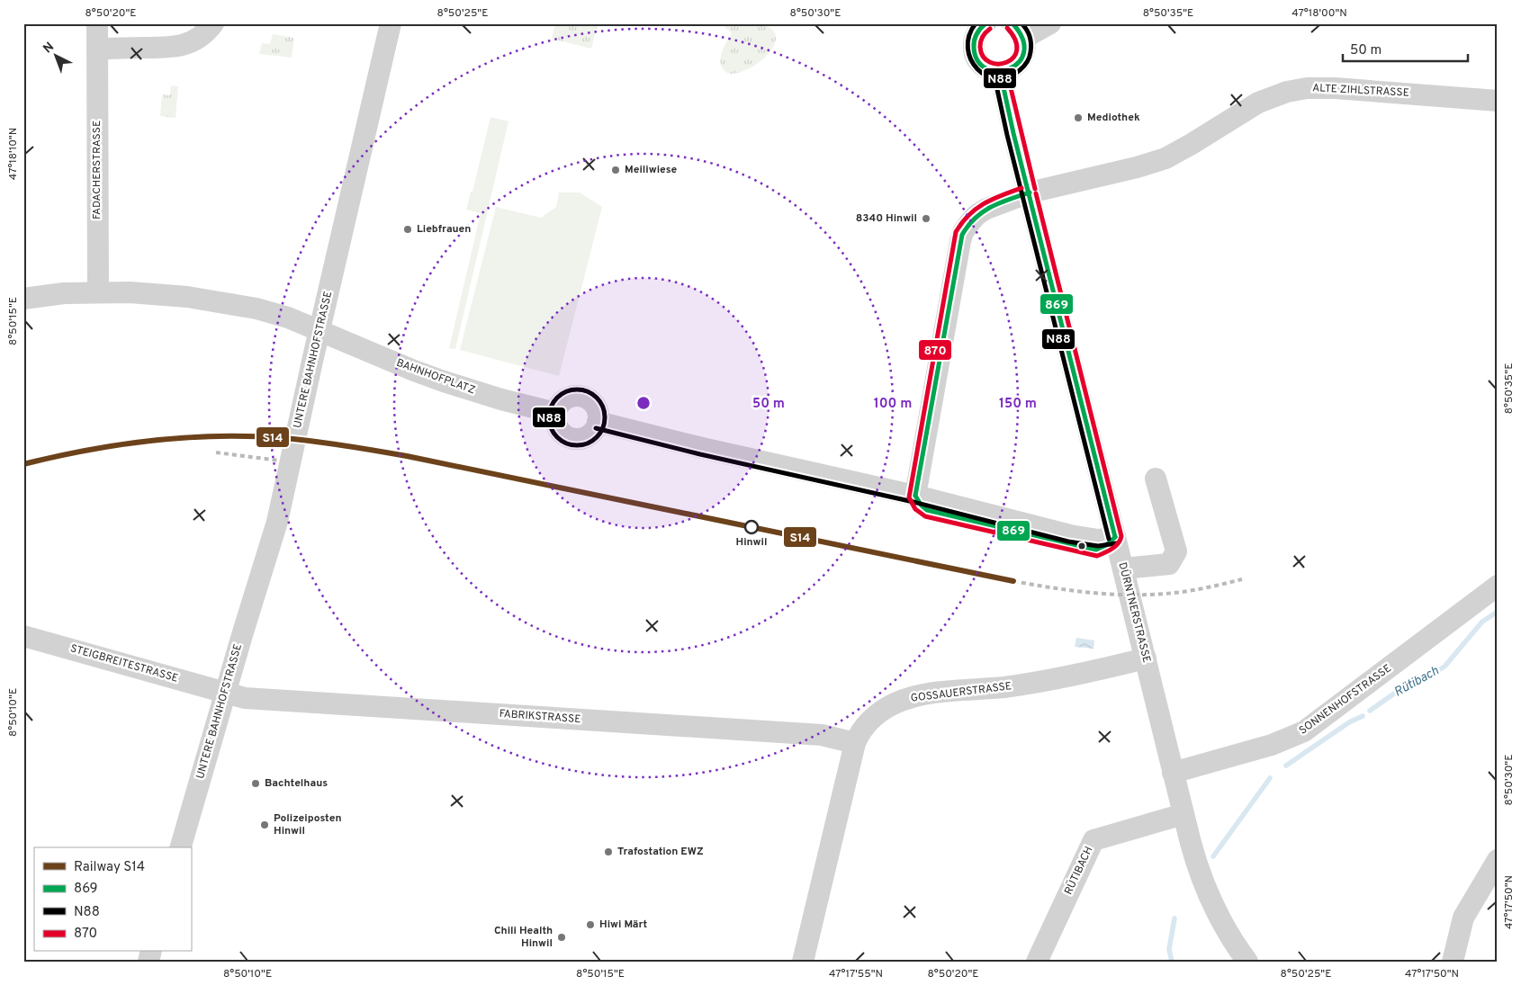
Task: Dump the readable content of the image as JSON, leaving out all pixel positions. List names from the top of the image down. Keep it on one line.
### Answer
{"streets":{"street":["ALTE ZIHLSTRASSE","FADACHERSTRASSE","UNTERE BAHNHOFSTRASSE","BAHNHOFPLATZ","DÜRNTNERSTRASSE","STEIGBREITESTRASSE","GOSSAUERSTRASSE","SONNENHOFSTRASSE","FABRIKSTRASSE","RÜTIBACH"]},"crossings":[["ALTE ZIHLSTRASSE","DÜRNTNERSTRASSE"],["FADACHERSTRASSE","BAHNHOFPLATZ"],["UNTERE BAHNHOFSTRASSE","BAHNHOFPLATZ"],["UNTERE BAHNHOFSTRASSE","STEIGBREITESTRASSE"],["UNTERE BAHNHOFSTRASSE","FABRIKSTRASSE"],["DÜRNTNERSTRASSE","GOSSAUERSTRASSE"],["DÜRNTNERSTRASSE","SONNENHOFSTRASSE"],["DÜRNTNERSTRASSE","RÜTIBACH"],["STEIGBREITESTRASSE","FABRIKSTRASSE"],["GOSSAUERSTRASSE","FABRIKSTRASSE"]],"water":["Rütibach"],"places":["Mediothek","Meiliwiese","8340 Hinwil","Liebfrauen","Hinwil","Bachtelhaus","Polizeiposten Hinwil","Trafostation EWZ","Hiwi Märt","Chili Health Hinwil"],"lines":["transit line 869","transit line N88","transit line 870","rail line S14"],"legend":["Railway S14","869","N88","870"],"scale_bar":"50 m","north":"top left","coordinates":["8°50'20\"E","8°50'25\"E","8°50'30\"E","8°50'35\"E","47°18'00\"N","47°18'10\"N","8°50'15\"E","8°50'10\"E","47°17'50\"N","47°17'55\"N"],"rings":["50 m","100 m","150 m"]}
